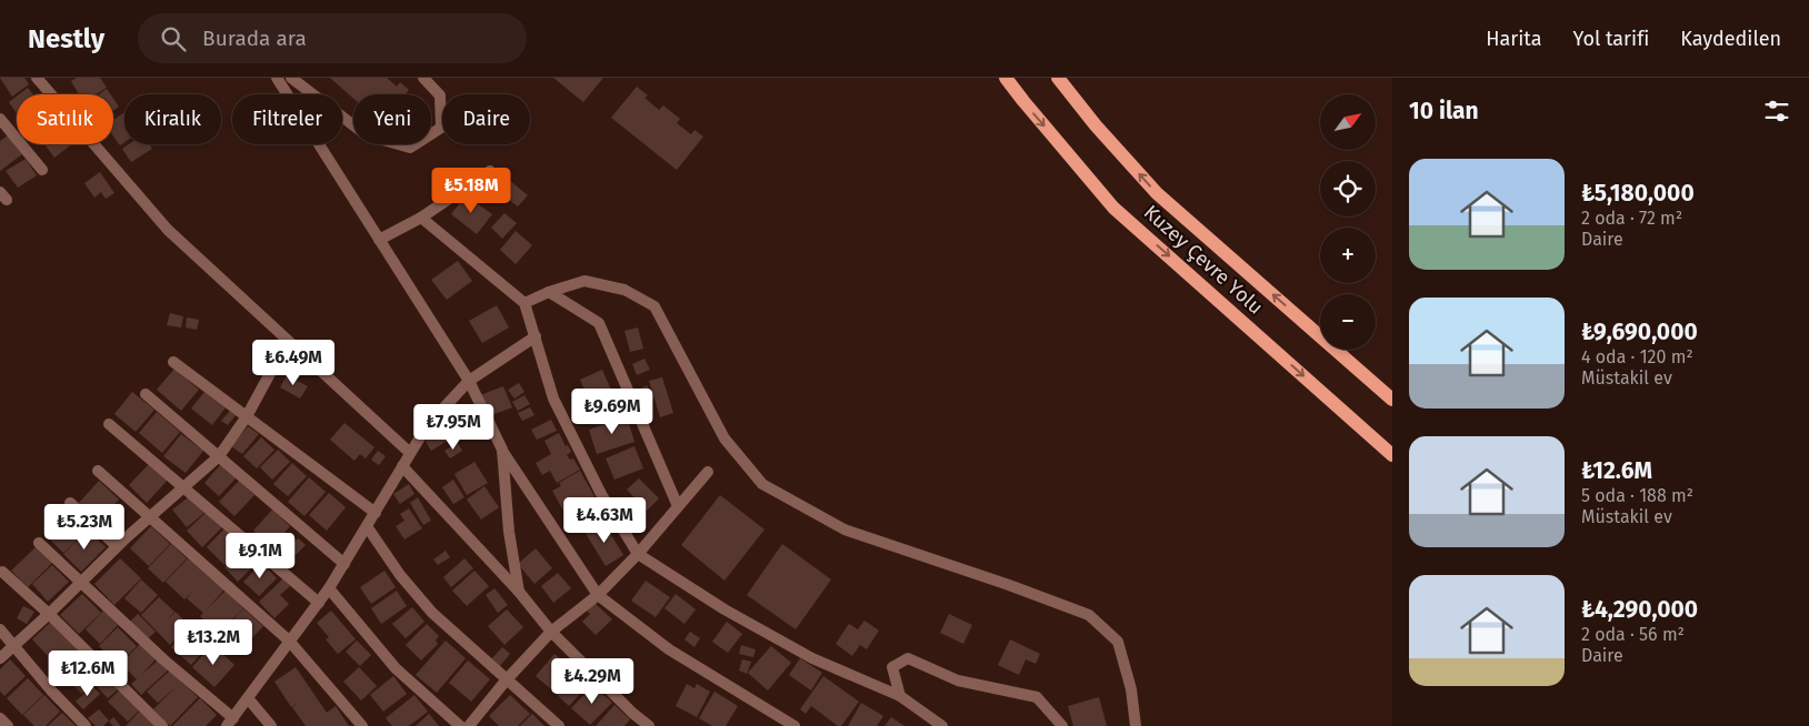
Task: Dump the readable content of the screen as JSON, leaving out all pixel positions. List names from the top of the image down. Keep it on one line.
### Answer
{"streets":{"main road":["Kuzey Çevre Yolu"]},"north":"top right","page":{"header":"Nestly","search":"Burada ara","nav":["Harita","Yol tarifi","Kaydedilen"],"heading":"10 ilan","map_buttons":["+","−"],"chip":["Satılık","Kiralık","Filtreler","Yeni","Daire"],"list":[{"name":"₺5,180,000","note":"2 oda · 72 m² · Daire"},{"name":"₺9,690,000","note":"4 oda · 120 m² · Müstakil ev"},{"name":"₺12.6M","note":"5 oda · 188 m² · Müstakil ev"},{"name":"₺4,290,000","note":"2 oda · 56 m² · Daire"}],"price":["₺5.18M","₺6.49M","₺9.69M","₺7.95M","₺4.63M","₺5.23M","₺9.1M","₺13.2M","₺12.6M","₺4.29M"]}}
